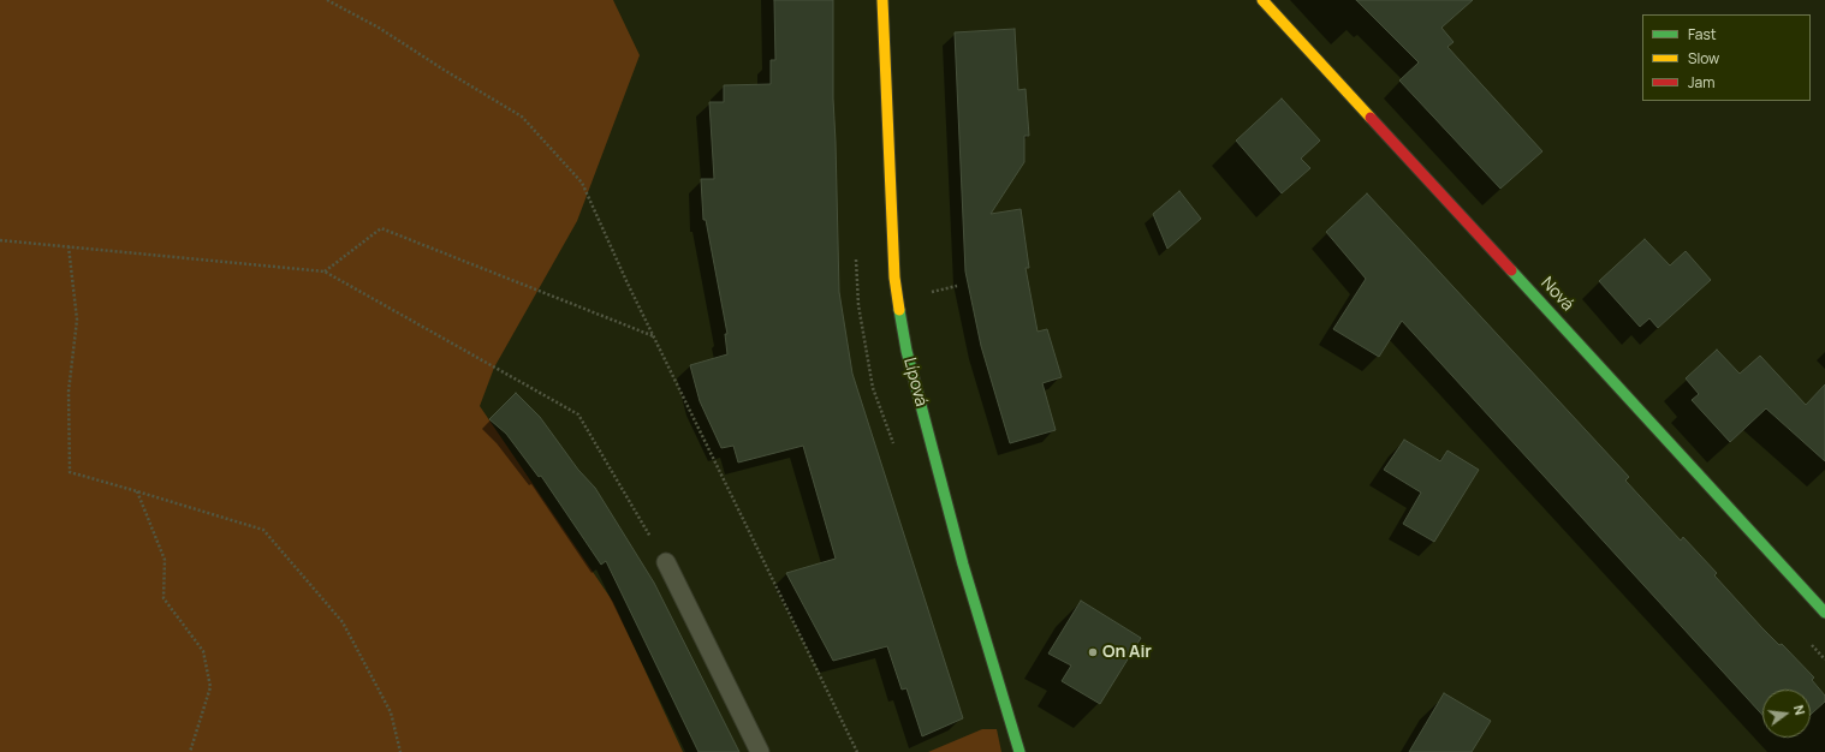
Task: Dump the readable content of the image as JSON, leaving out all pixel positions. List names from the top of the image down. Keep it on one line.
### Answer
{"streets":{"street":["Nová","Lípová"]},"places":["On Air"],"legend":["Fast","Slow","Jam"],"north":"right"}
